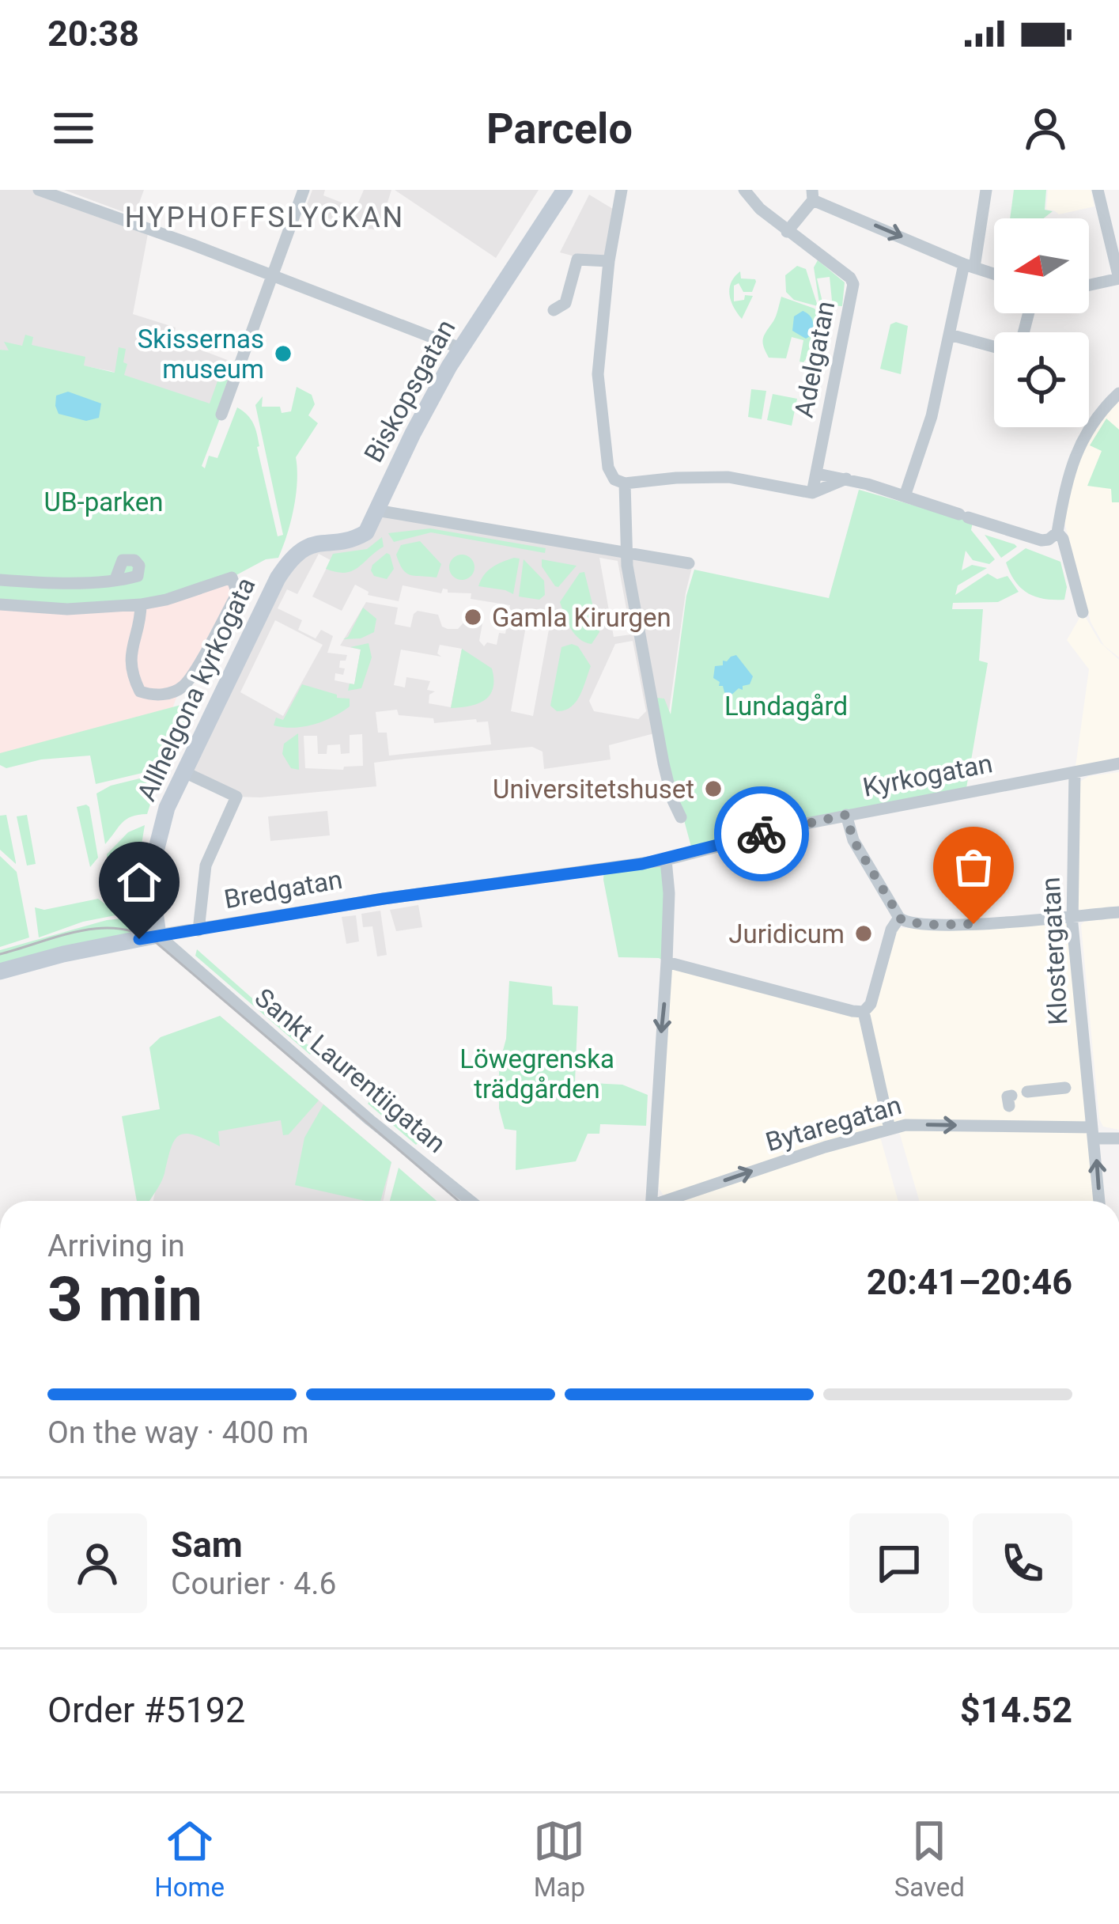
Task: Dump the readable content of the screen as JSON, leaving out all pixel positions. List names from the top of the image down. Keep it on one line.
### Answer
{"streets":{"street":["Adelgatan","Biskopsgatan","Allhelgona kyrkogata","Kyrkogatan","Bredgatan","Klostergatan","Sankt Laurentiigatan","Bytaregatan"]},"crossings":[["Biskopsgatan","Allhelgona kyrkogata"],["Allhelgona kyrkogata","Bredgatan"],["Allhelgona kyrkogata","Sankt Laurentiigatan"],["Kyrkogatan","Bredgatan"],["Kyrkogatan","Klostergatan"],["Bredgatan","Sankt Laurentiigatan"],["Klostergatan","Bytaregatan"]],"one_way":["Bytaregatan"],"districts":["HYPHOFFSLYCKAN"],"parks":["UB-parken","Lundagård","Löwegrenska trädgården"],"places":["Skissernas museum","Gamla Kirurgen","Universitetshuset","Juridicum"],"north":"left","page":{"status":"20:38","header":"Parcelo","heading":["3 min","Arriving in","20:41–20:46"],"panel":["Sam","Courier · 4.6","Order #5192","$14.52"],"bar":"On the way · 400 m","tabs":["Home","Map","Saved"]}}
